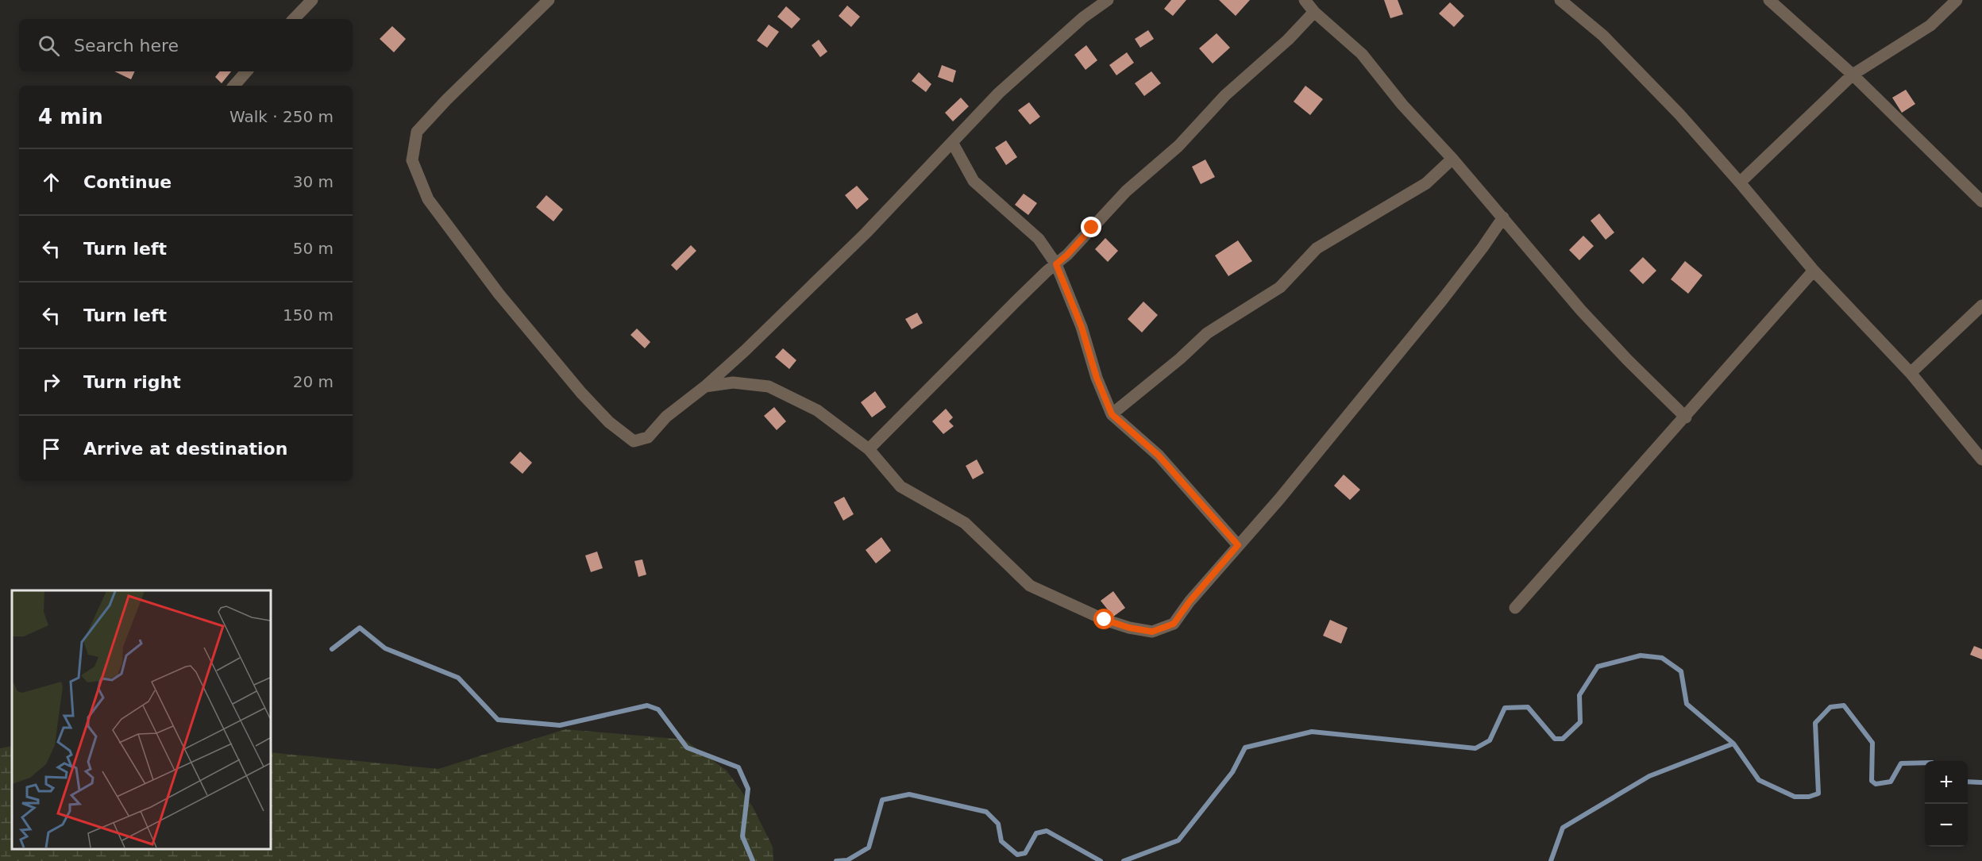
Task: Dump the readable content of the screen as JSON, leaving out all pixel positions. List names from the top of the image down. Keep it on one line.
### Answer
{"page":{"search":"Search here","heading":["4 min","Walk · 250 m"],"list":[["Continue","30 m"],["Turn left","50 m"],["Turn left","150 m"],["Turn right","20 m"],"Arrive at destination"],"map_buttons":["+","−"]}}
